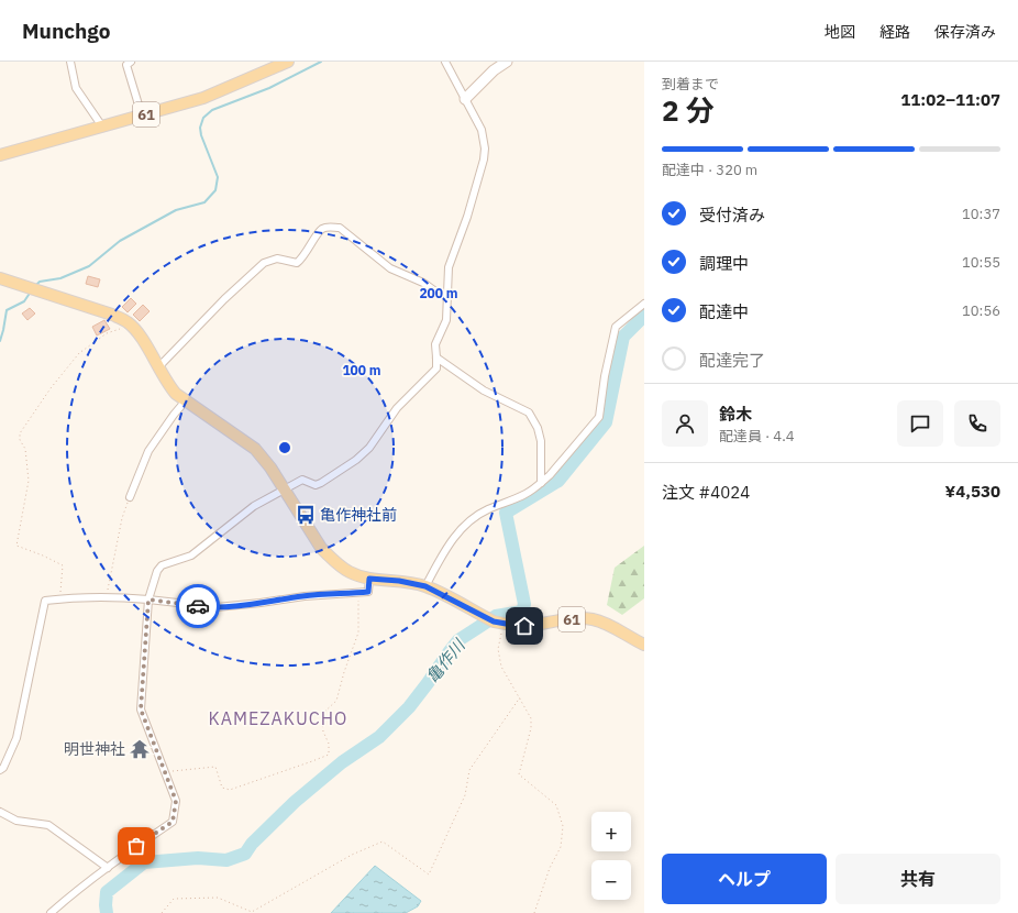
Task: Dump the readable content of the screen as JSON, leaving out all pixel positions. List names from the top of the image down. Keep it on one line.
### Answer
{"streets":{"main road":["61"]},"districts":["KAMEZAKUCHO"],"water":["亀作川"],"places":{"bus stop":["亀作神社前"],"temple":["明世神社"]},"page":{"header":"Munchgo","nav":["地図","経路","保存済み"],"heading":["2 分","到着まで","11:02–11:07"],"panel":["鈴木","配達員 · 4.4","注文 #4024","¥4,530"],"bar":"配達中 · 320 m","list":[["受付済み","10:37"],["調理中","10:55"],["配達中","10:56"],"配達完了"],"map_buttons":["+","−"],"buttons":["ヘルプ","共有"]},"rings":["200 m","100 m"]}
